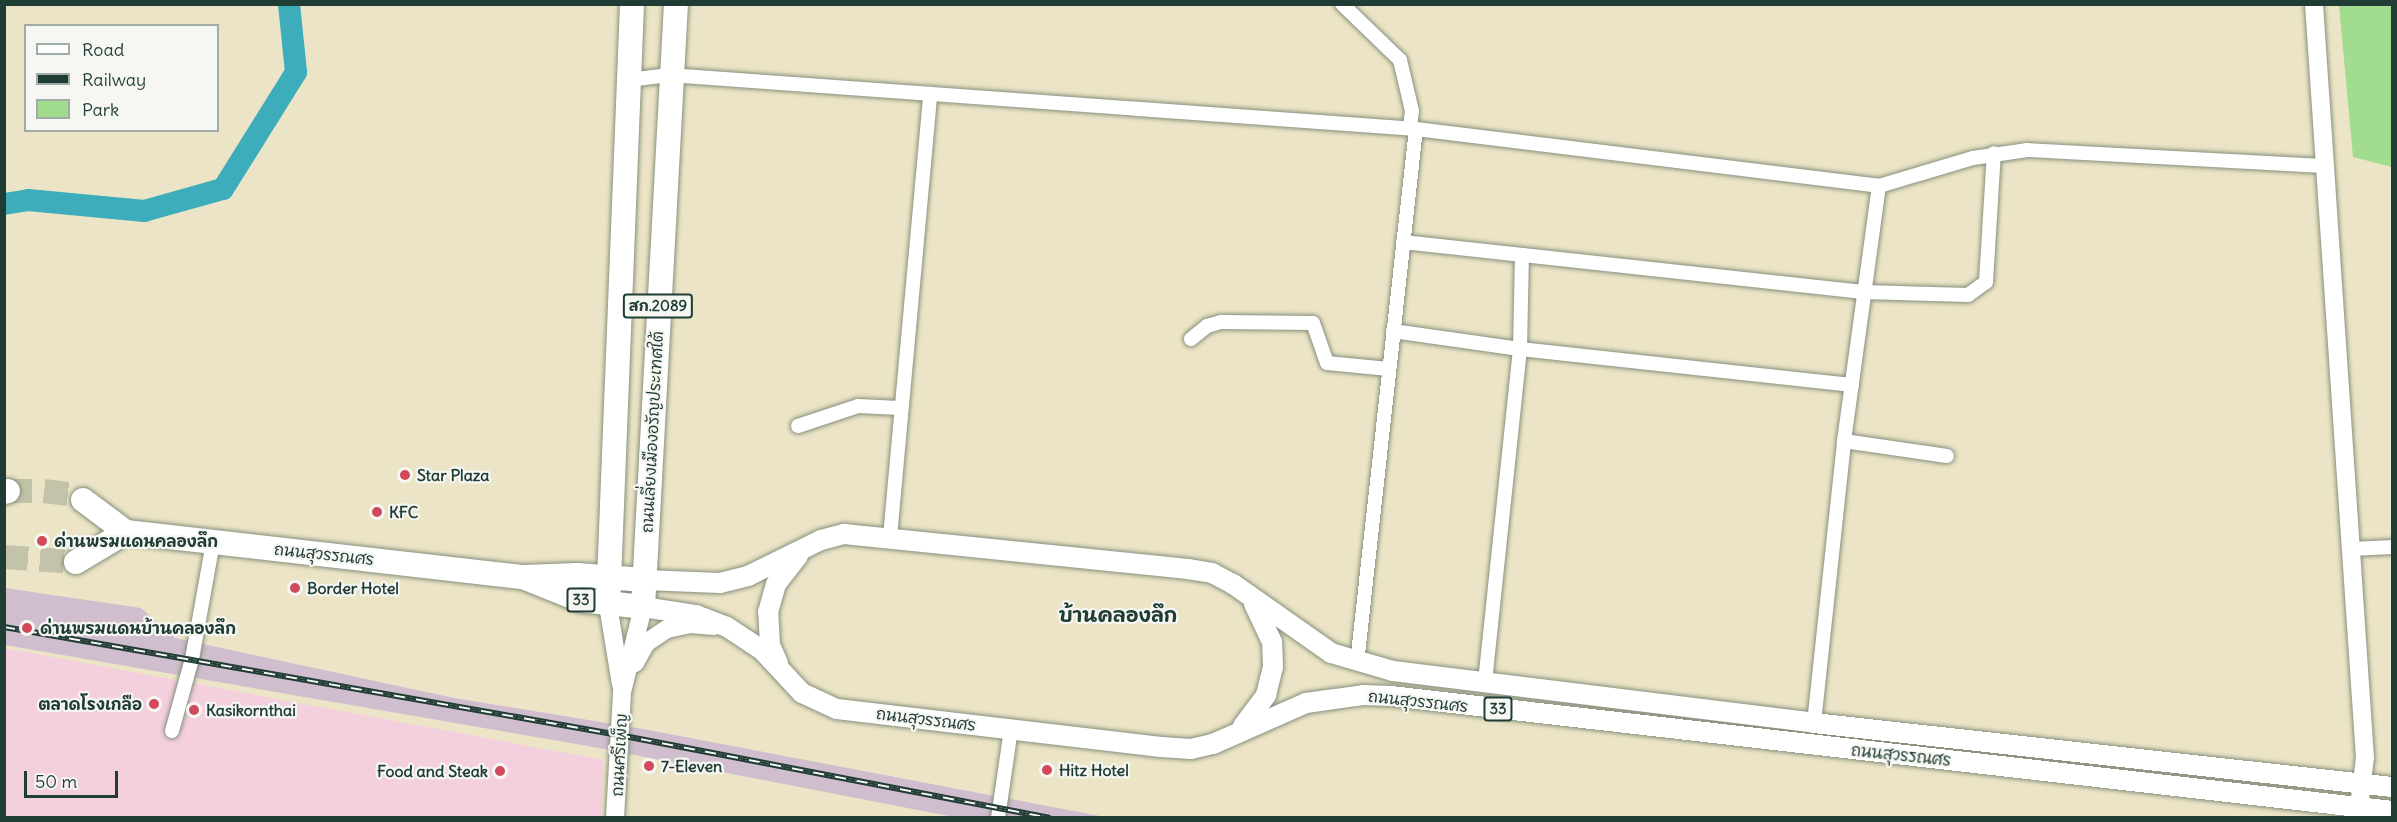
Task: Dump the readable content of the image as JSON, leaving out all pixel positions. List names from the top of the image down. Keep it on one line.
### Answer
{"streets":{"highway":["สก.2089","ถนนเลี่ยงเมืองอรัญประเทศใต้","ถนนสุวรรณศร","33"],"main road":["ถนนศรีเพ็ญ"]},"crossings":[["สก.2089","ถนนสุวรรณศร"],["สก.2089","ถนนศรีเพ็ญ"],["ถนนเลี่ยงเมืองอรัญประเทศใต้","ถนนสุวรรณศร"],["ถนนเลี่ยงเมืองอรัญประเทศใต้","ถนนศรีเพ็ญ"],["ถนนสุวรรณศร","ถนนศรีเพ็ญ"]],"districts":["บ้านคลองลึก"],"places":["Star Plaza","KFC","ด่านพรมแดนคลองลึก","Border Hotel","ด่านพรมแดนบ้านคลองลึก","ตลาดโรงเกลือ","Kasikornthai","7-Eleven","Hitz Hotel","Food and Steak"],"legend":["Road","Railway","Park"],"scale_bar":"50 m"}
